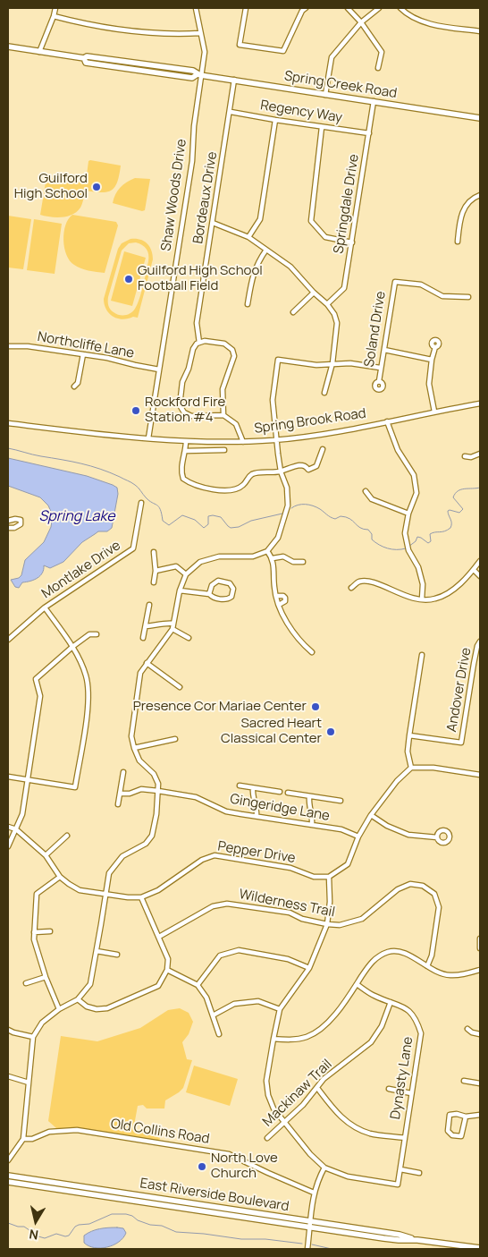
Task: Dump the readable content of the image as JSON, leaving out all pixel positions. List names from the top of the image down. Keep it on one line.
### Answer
{"streets":{"main road":["Spring Creek Road","East Riverside Boulevard"],"street":["Regency Way","Shaw Woods Drive","Bordeaux Drive","Springdale Drive","Soland Drive","Northcliffe Lane","Spring Brook Road","Montlake Drive","Andover Drive","Gingeridge Lane","Pepper Drive","Wilderness Trail","Dynasty Lane","Mackinaw Trail","Old Collins Road"]},"crossings":[["Spring Creek Road","Shaw Woods Drive"],["Spring Creek Road","Bordeaux Drive"],["Spring Creek Road","Springdale Drive"],["Regency Way","Bordeaux Drive"],["Regency Way","Springdale Drive"],["Shaw Woods Drive","Northcliffe Lane"],["Shaw Woods Drive","Spring Brook Road"],["Dynasty Lane","Mackinaw Trail"]],"water":["Spring Lake"],"places":["Guilford High School","Guilford High School Football Field","Rockford Fire Station #4","Presence Cor Mariae Center","Sacred Heart Classical Center","North Love Church"],"north":"bottom"}
